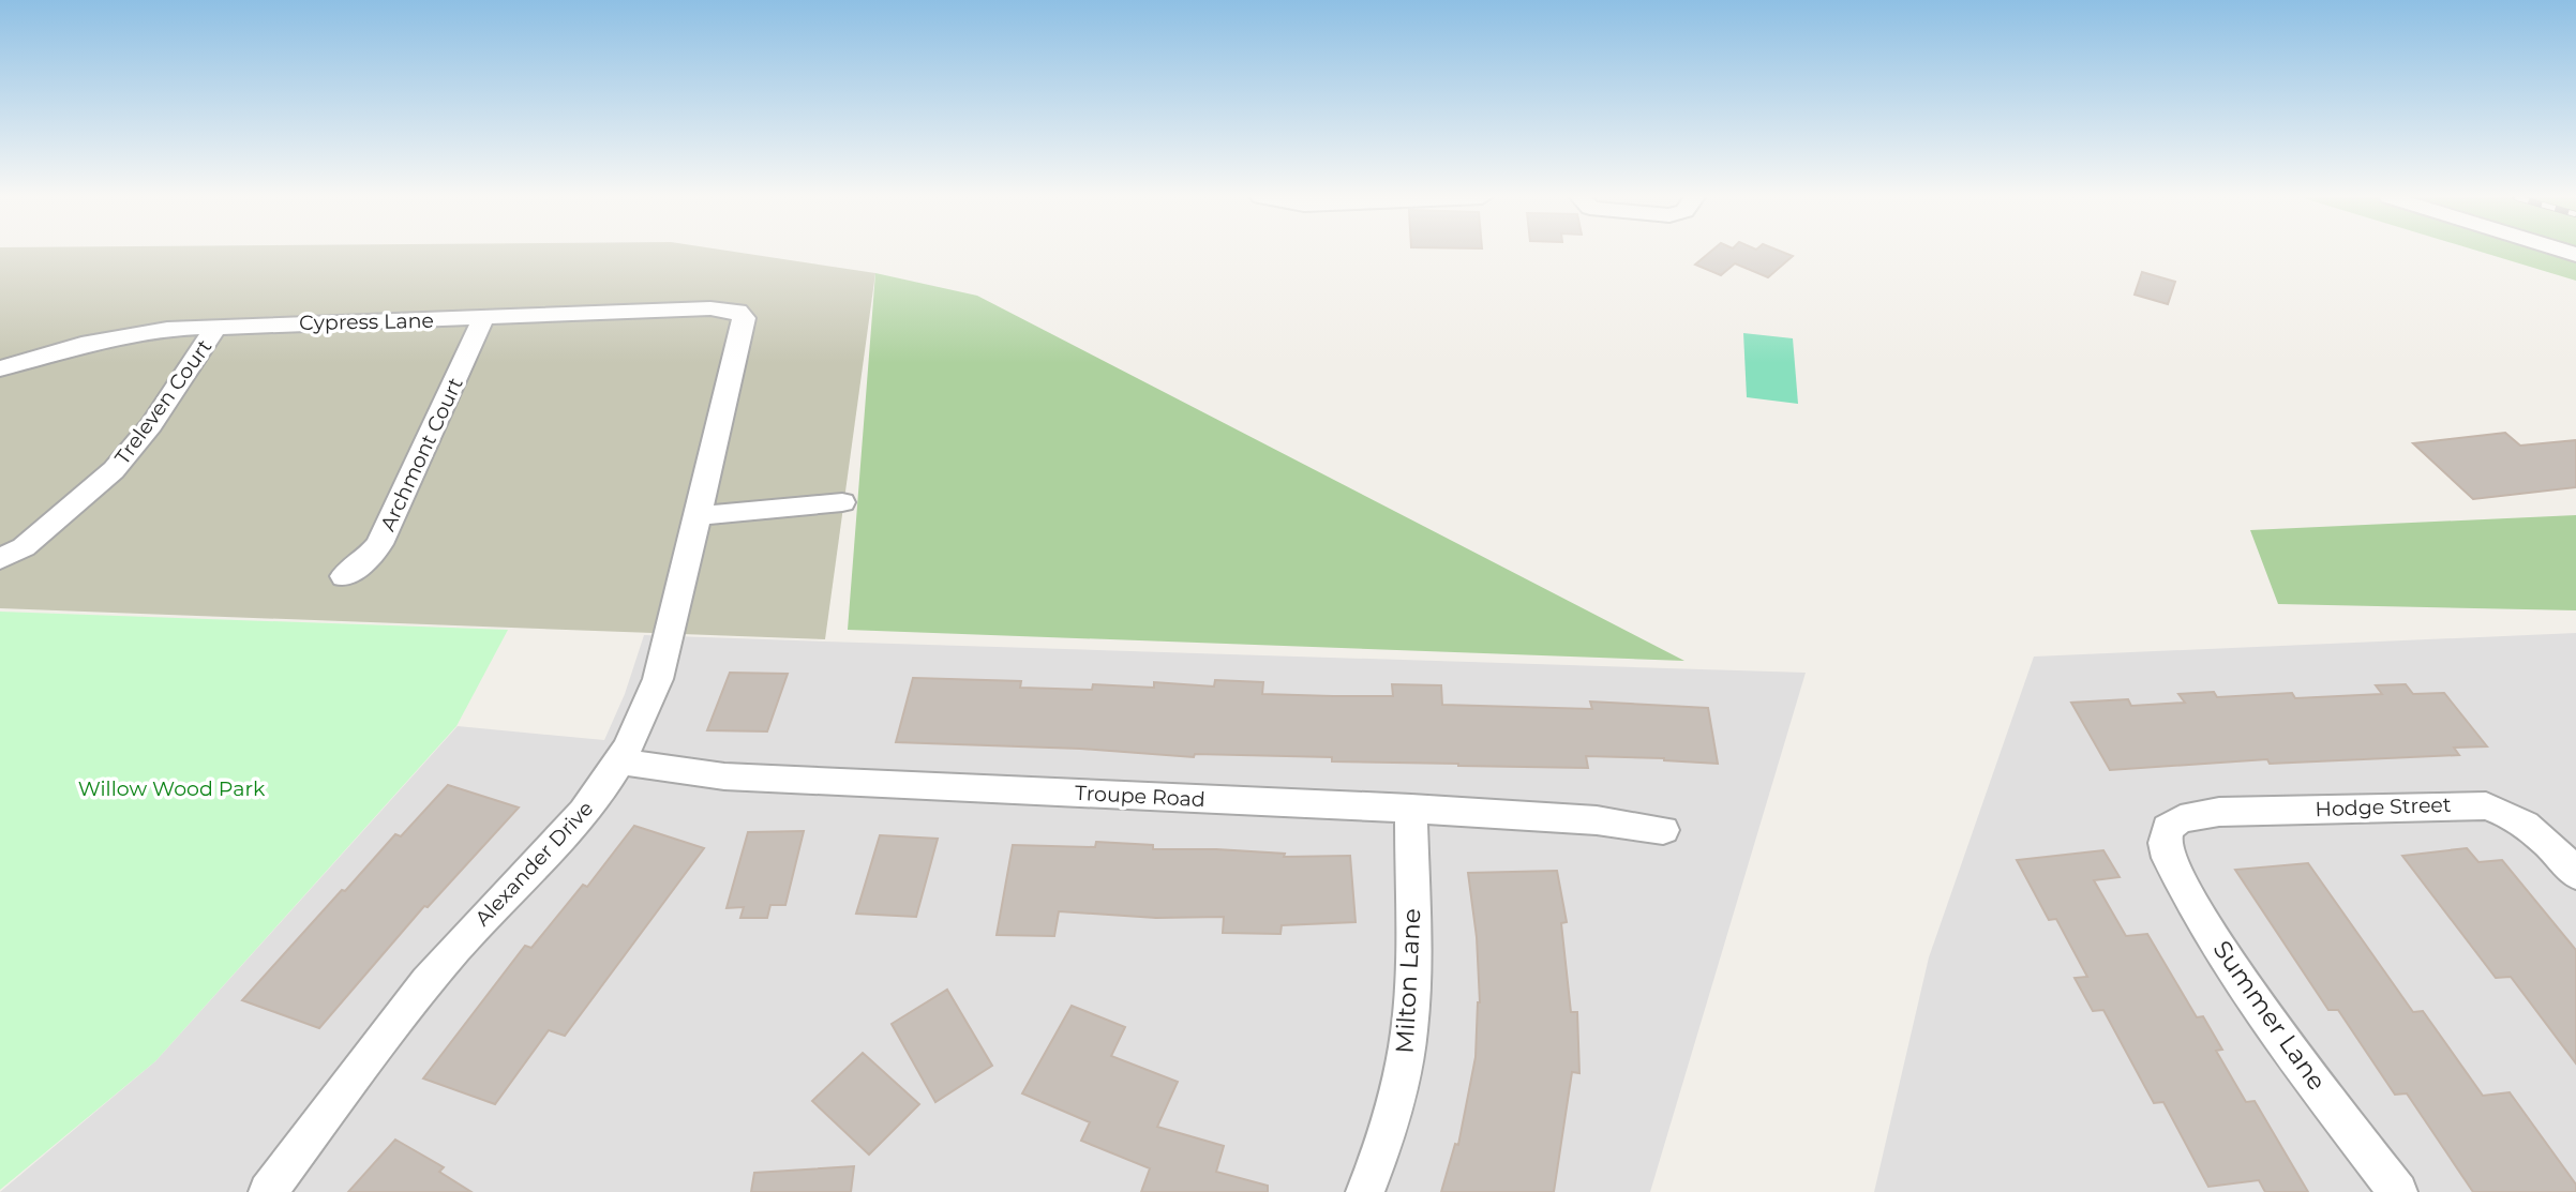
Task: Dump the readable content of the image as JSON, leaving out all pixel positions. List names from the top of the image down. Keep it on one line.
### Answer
{"streets":{"street":["Cypress Lane","Treleven Court","Archmont Court","Troupe Road","Hodge Street","Alexander Drive","Milton Lane","Summer Lane"]},"crossings":[["Cypress Lane","Treleven Court"],["Cypress Lane","Archmont Court"],["Cypress Lane","Alexander Drive"],["Troupe Road","Alexander Drive"],["Troupe Road","Milton Lane"],["Hodge Street","Summer Lane"]],"parks":["Willow Wood Park"]}
